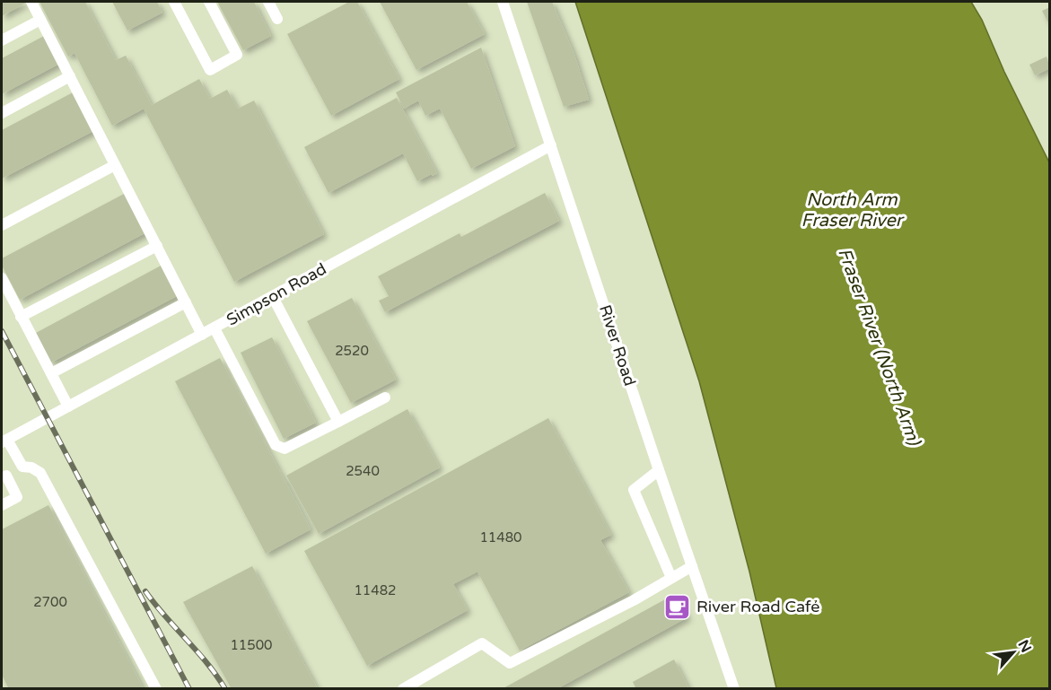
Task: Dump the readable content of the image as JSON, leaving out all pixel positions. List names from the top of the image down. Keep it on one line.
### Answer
{"streets":{"street":["Simpson Road","River Road"]},"crossings":[["Simpson Road","River Road"]],"water":["North Arm Fraser River","Fraser River (North Arm)"],"places":{"cafe":["River Road Café"]},"house_numbers":["2520","2540","11480","11482","2700","11500"],"north":"top right"}
